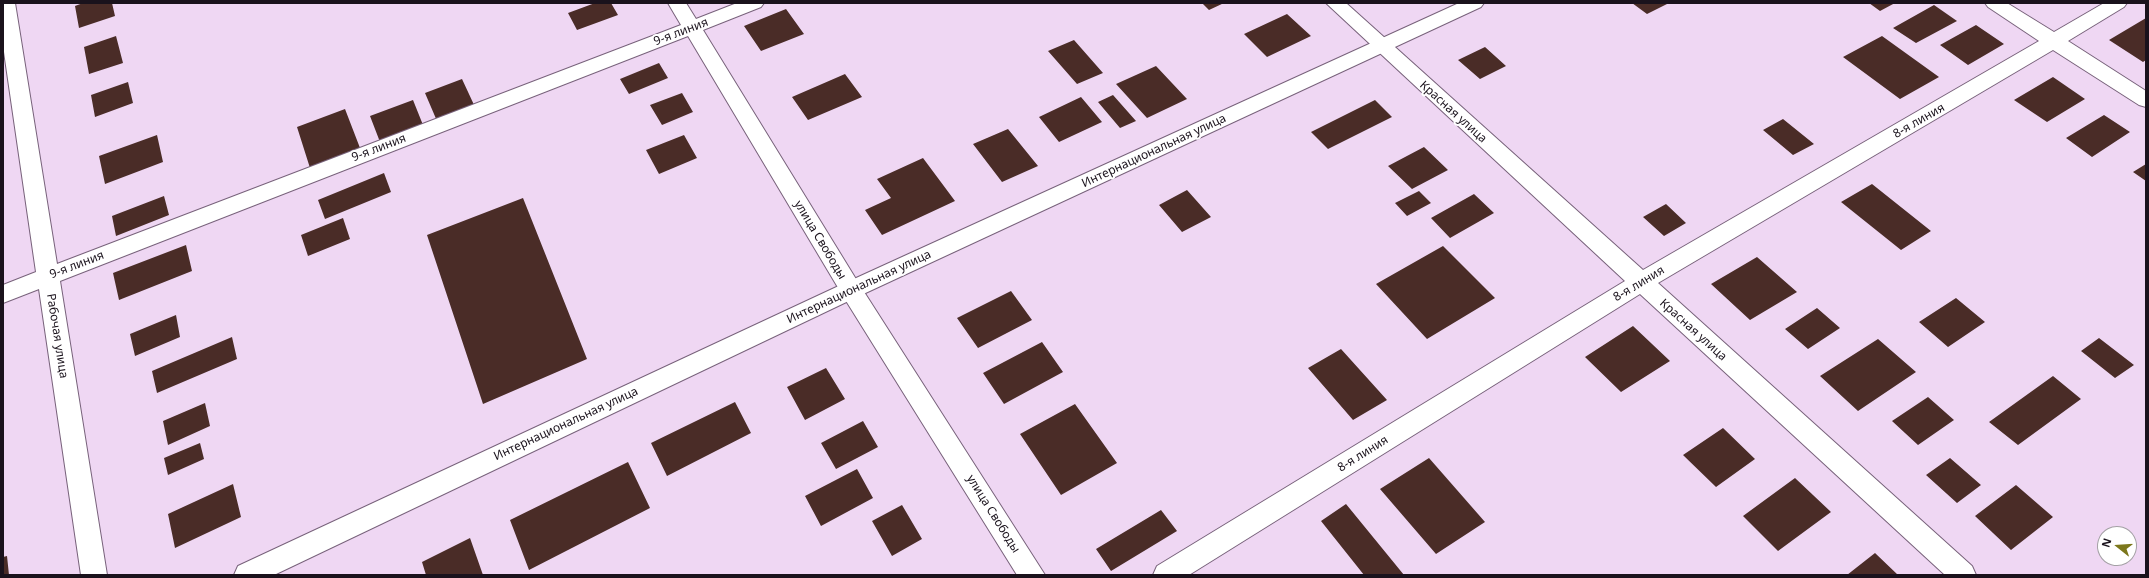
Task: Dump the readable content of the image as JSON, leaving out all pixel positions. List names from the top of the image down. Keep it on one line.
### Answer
{"streets":{"street":["9-я линия","Красная улица","8-я линия","Интернациональная улица","улица Свободы","Рабочая улица"]},"crossings":[["9-я линия","улица Свободы"],["9-я линия","Рабочая улица"],["Красная улица","8-я линия"],["Красная улица","Интернациональная улица"],["Интернациональная улица","улица Свободы"]],"north":"left"}
